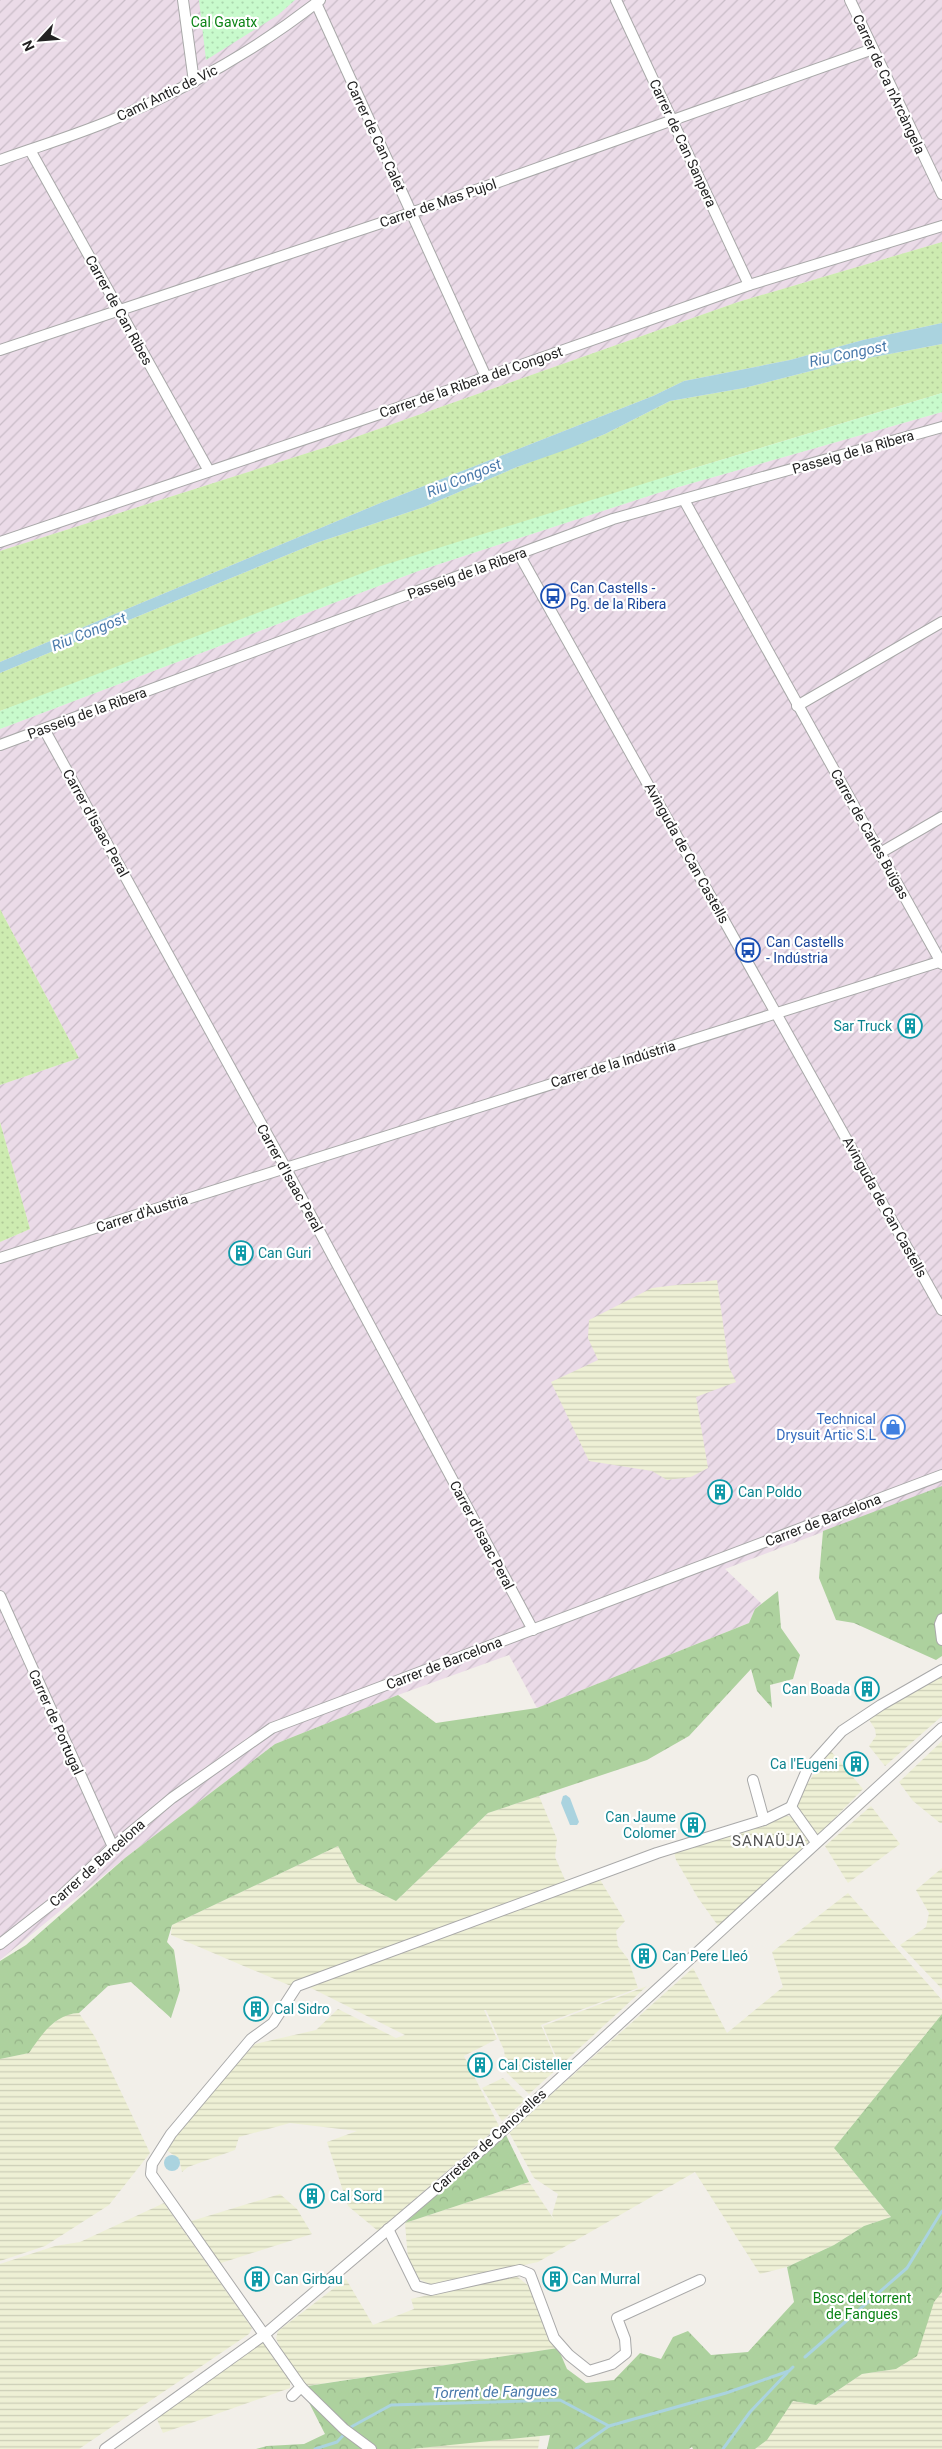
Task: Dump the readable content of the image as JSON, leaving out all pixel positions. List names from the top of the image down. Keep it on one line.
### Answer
{"streets":{"street":["Carrer de Ca n'Arcàngela","Camí Antic de Vic","Carrer de Can Calet","Carrer de Can Sanpera","Carrer de Mas Pujol","Carrer de Can Ribes","Carrer de la Ribera del Congost","Passeig de la Ribera","Carrer d'Isaac Peral","Carrer de Carles Buïgas","Avinguda de Can Castells","Carrer de la Indústria","Carrer d'Àustria","Carrer de Barcelona","Carrer de Portugal","Carretera de Canovelles"]},"crossings":[["Carrer de Ca n'Arcàngela","Carrer de Mas Pujol"],["Camí Antic de Vic","Carrer de Can Calet"],["Camí Antic de Vic","Carrer de Can Ribes"],["Carrer de Can Calet","Carrer de Mas Pujol"],["Carrer de Can Calet","Carrer de la Ribera del Congost"],["Carrer de Can Sanpera","Carrer de Mas Pujol"],["Carrer de Can Sanpera","Carrer de la Ribera del Congost"],["Carrer de Mas Pujol","Carrer de Can Ribes"],["Carrer de Can Ribes","Carrer de la Ribera del Congost"],["Passeig de la Ribera","Carrer d'Isaac Peral"],["Passeig de la Ribera","Carrer de Carles Buïgas"],["Passeig de la Ribera","Avinguda de Can Castells"],["Carrer d'Isaac Peral","Carrer de la Indústria"],["Carrer d'Isaac Peral","Carrer d'Àustria"],["Carrer d'Isaac Peral","Carrer de Barcelona"],["Carrer de Carles Buïgas","Carrer de la Indústria"],["Avinguda de Can Castells","Carrer de la Indústria"],["Carrer de la Indústria","Carrer d'Àustria"],["Carrer de Barcelona","Carrer de Portugal"]],"districts":["SANAÜJA"],"water":["Riu Congost","Torrent de Fangues"],"parks":["Cal Gavatx","Bosc del torrent de Fangues"],"places":{"bus stop":["Can Castells - Pg. de la Ribera","Can Castells - Indústria"],"building":["Sar Truck","Can Guri","Can Poldo","Can Boada","Ca l'Eugeni","Can Jaume Colomer","Can Pere Lleó","Cal Sidro","Cal Cisteller","Cal Sord","Can Girbau","Can Murral"],"shop":["Technical Drysuit Artic S.L"]},"north":"bottom left"}
